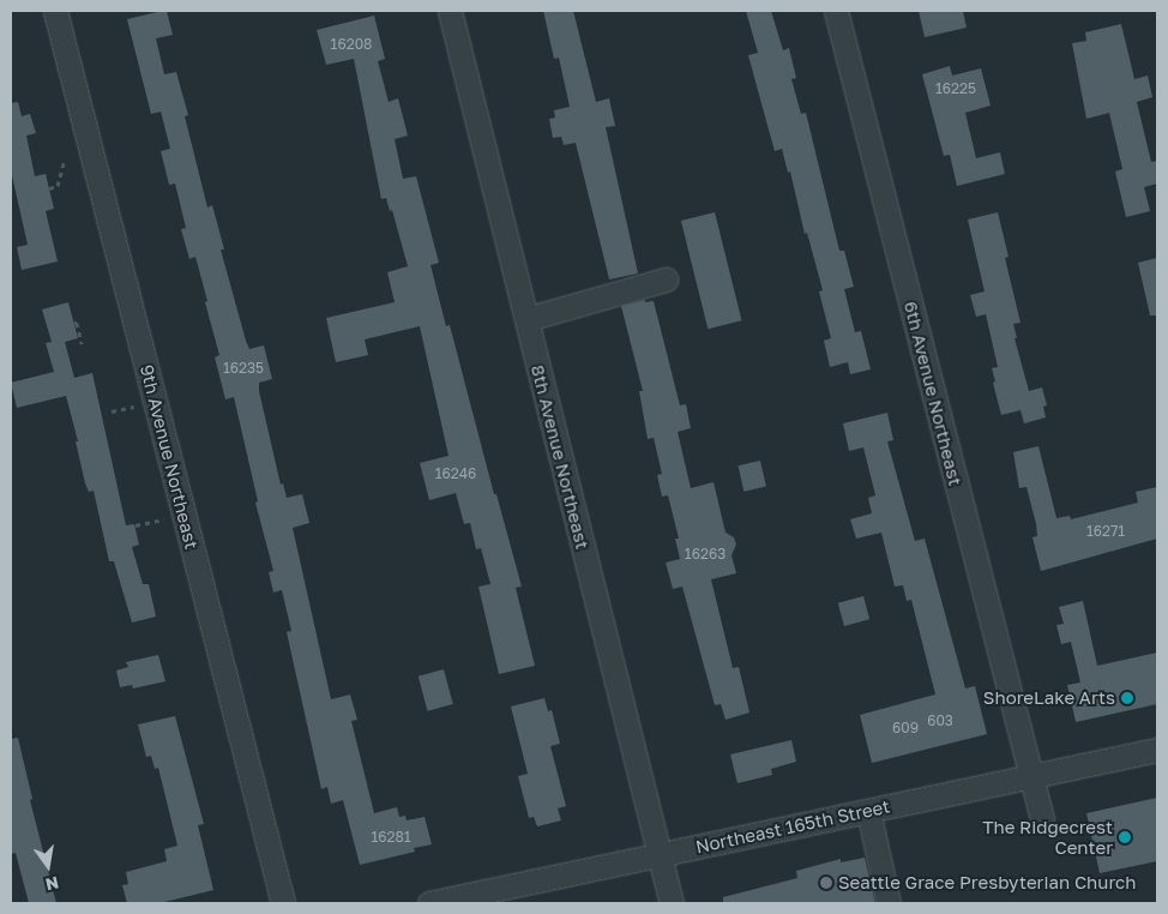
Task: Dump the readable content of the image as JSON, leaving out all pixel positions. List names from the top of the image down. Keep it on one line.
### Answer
{"streets":{"street":["6th Avenue Northeast","9th Avenue Northeast","8th Avenue Northeast","Northeast 165th Street"]},"crossings":[["6th Avenue Northeast","Northeast 165th Street"],["8th Avenue Northeast","Northeast 165th Street"]],"places":["ShoreLake Arts","The Ridgecrest Center","Seattle Grace Presbyterian Church"],"house_numbers":["16208","16225","16235","16246","16271","16263","603","609","16281"],"north":"bottom"}
